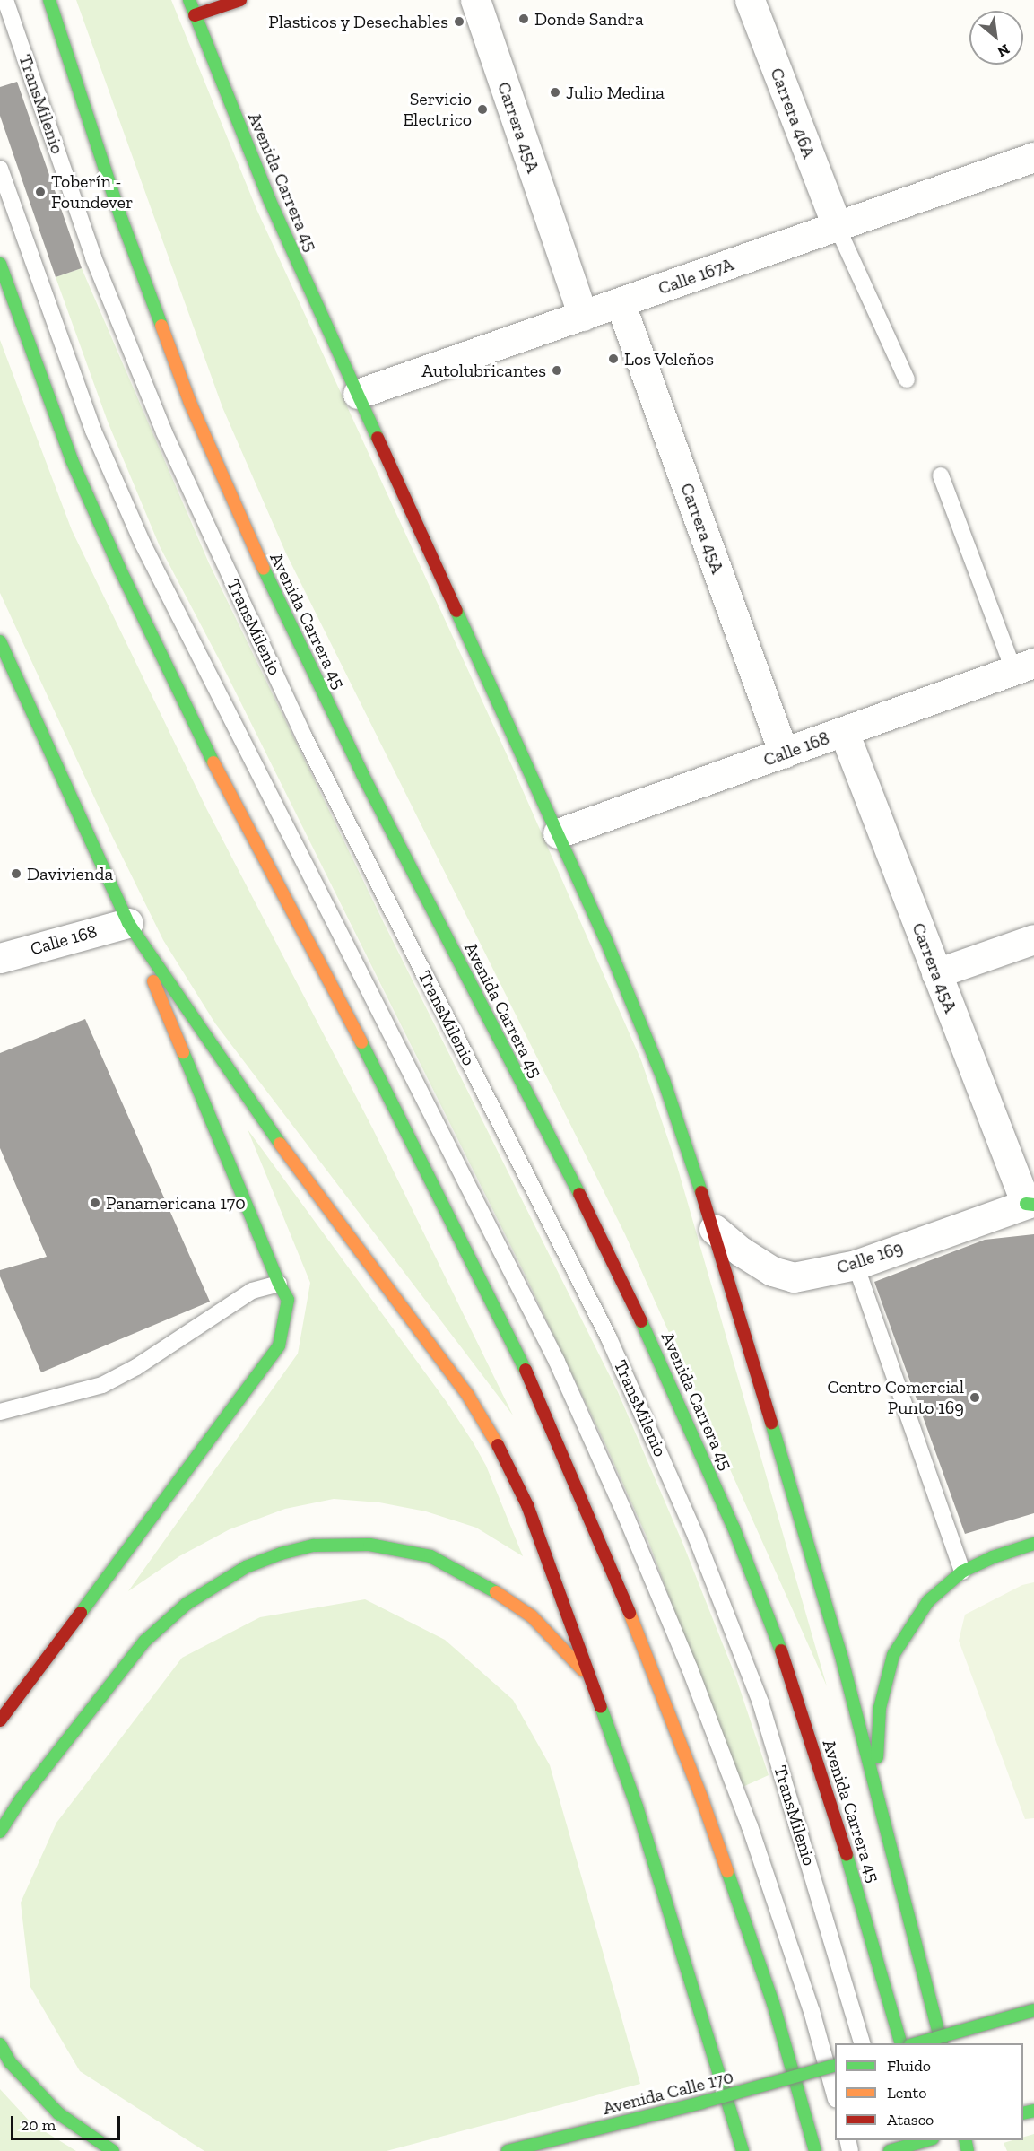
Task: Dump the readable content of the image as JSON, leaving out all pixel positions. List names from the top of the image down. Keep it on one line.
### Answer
{"streets":{"main road":["Avenida Carrera 45","Avenida Calle 170"],"street":["Carrera 46A","Carrera 45A","Calle 167A","Calle 168","Calle 169"],"lane":["TransMilenio"]},"crossings":[["Carrera 46A","Calle 167A"],["Carrera 45A","Calle 167A"],["Carrera 45A","Calle 168"],["Carrera 45A","Calle 169"],["Avenida Carrera 45","Calle 167A"],["Avenida Carrera 45","Calle 168"],["Avenida Carrera 45","Calle 169"]],"places":["Donde Sandra","Plasticos y Desechables","Julio Medina","Servicio Electrico","Toberín - Foundever","Los Veleños","Autolubricantes","Davivienda","Panamericana 170","Centro Comercial Punto 169"],"legend":["Fluido","Lento","Atasco"],"scale_bar":"20 m","north":"bottom right"}
